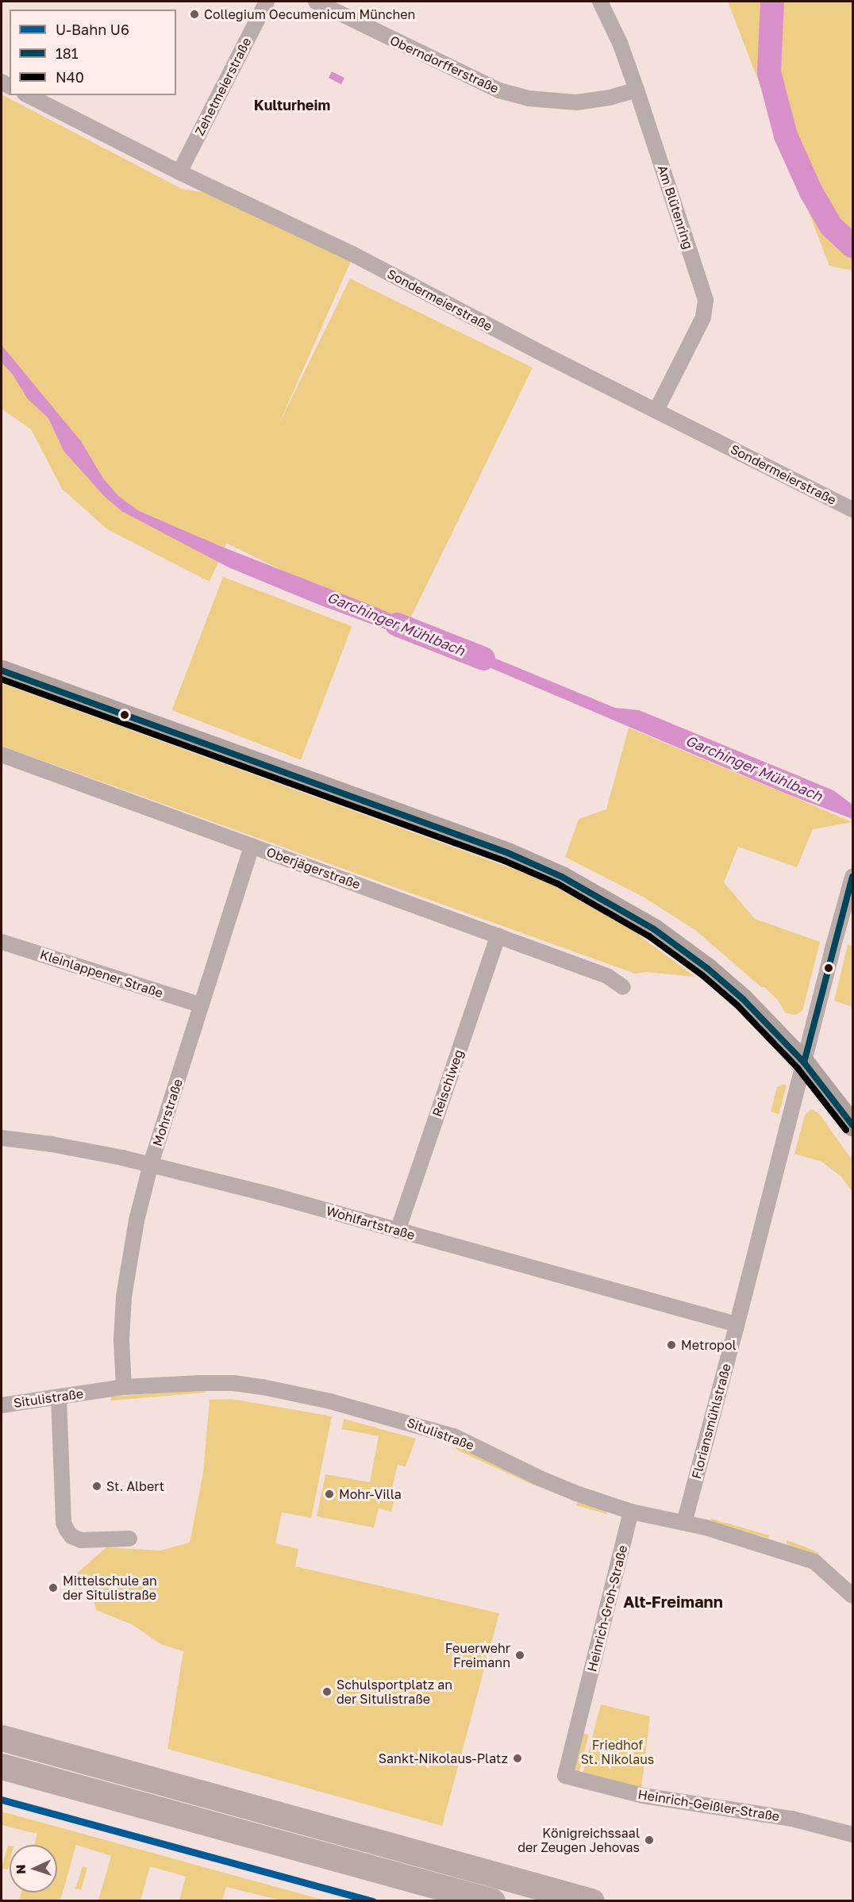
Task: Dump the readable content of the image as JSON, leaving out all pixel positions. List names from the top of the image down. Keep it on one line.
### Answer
{"streets":{"street":["Oberndorfferstraße","Zehetmeierstraße","Am Blütenring","Sondermeierstraße","Oberjägerstraße","Kleinlappener Straße","Reischlweg","Mohrstraße","Wohlfartstraße","Situlistraße","Floriansmühlstraße","Heinrich-Groh-Straße","Heinrich-Geißler-Straße"]},"crossings":[["Oberndorfferstraße","Am Blütenring"],["Zehetmeierstraße","Sondermeierstraße"],["Am Blütenring","Sondermeierstraße"],["Oberjägerstraße","Reischlweg"],["Oberjägerstraße","Mohrstraße"],["Kleinlappener Straße","Mohrstraße"],["Reischlweg","Wohlfartstraße"],["Mohrstraße","Wohlfartstraße"],["Mohrstraße","Situlistraße"],["Wohlfartstraße","Floriansmühlstraße"],["Situlistraße","Floriansmühlstraße"],["Situlistraße","Heinrich-Groh-Straße"],["Heinrich-Groh-Straße","Heinrich-Geißler-Straße"]],"districts":["Kulturheim","Alt-Freimann"],"water":["Garchinger Mühlbach"],"parks":["Friedhof St. Nikolaus"],"places":["Collegium Oecumenicum München","Metropol","St. Albert","Mohr-Villa","Mittelschule an der Situlistraße","Feuerwehr Freimann","Schulsportplatz an der Situlistraße","Sankt-Nikolaus-Platz","Königreichssaal der Zeugen Jehovas"],"lines":["transit line 181","transit line N40","metro line U6"],"legend":["U-Bahn U6","181","N40"],"north":"left"}
